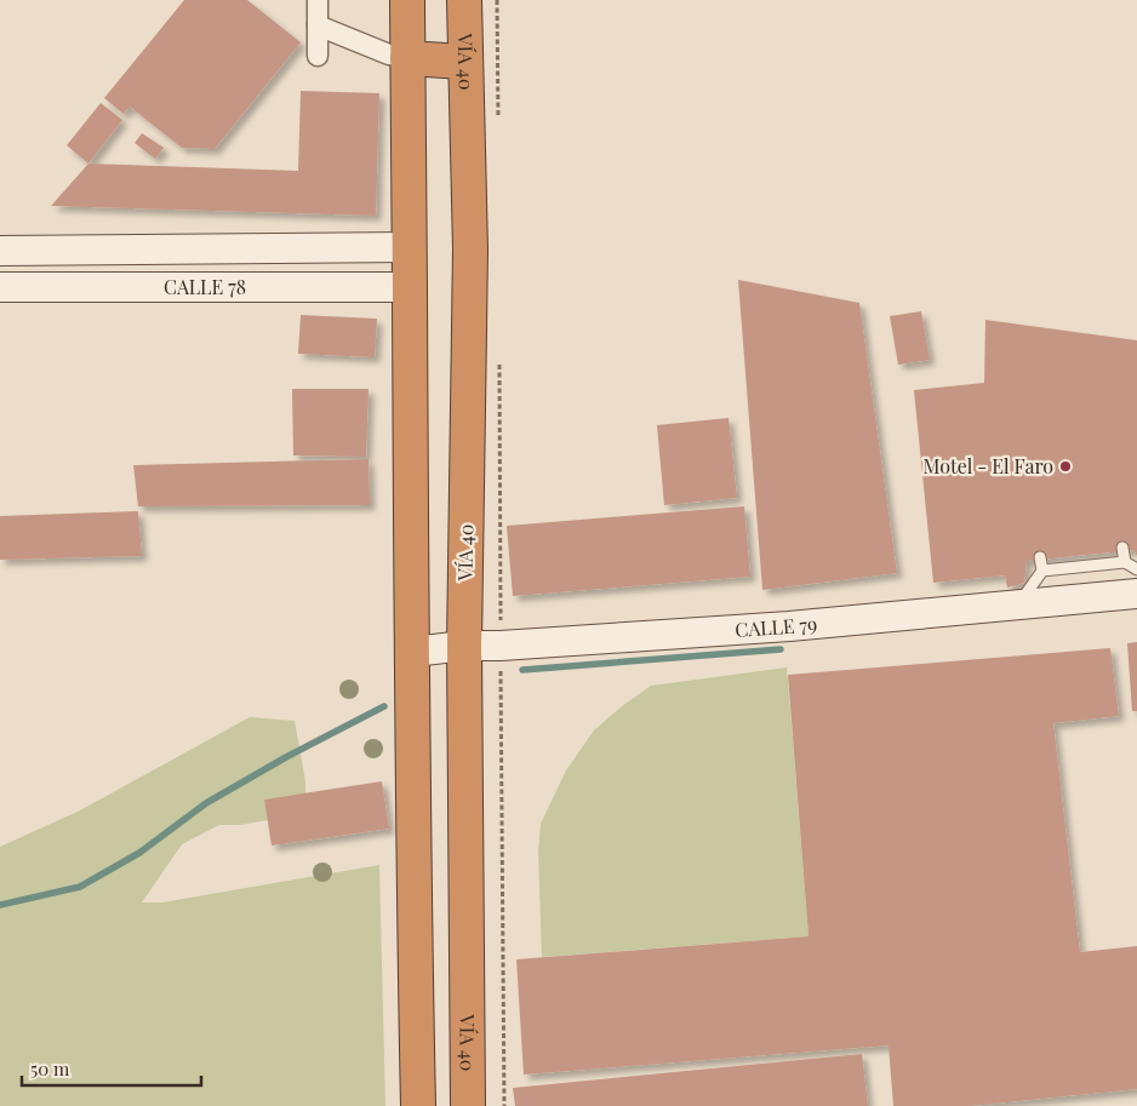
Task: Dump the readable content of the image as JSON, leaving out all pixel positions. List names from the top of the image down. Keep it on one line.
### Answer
{"streets":{"highway":["VÍA 40"],"main road":["CALLE 78","CALLE 79"]},"crossings":[["VÍA 40","CALLE 79"]],"places":["Motel - El Faro"],"scale_bar":"50 m"}
